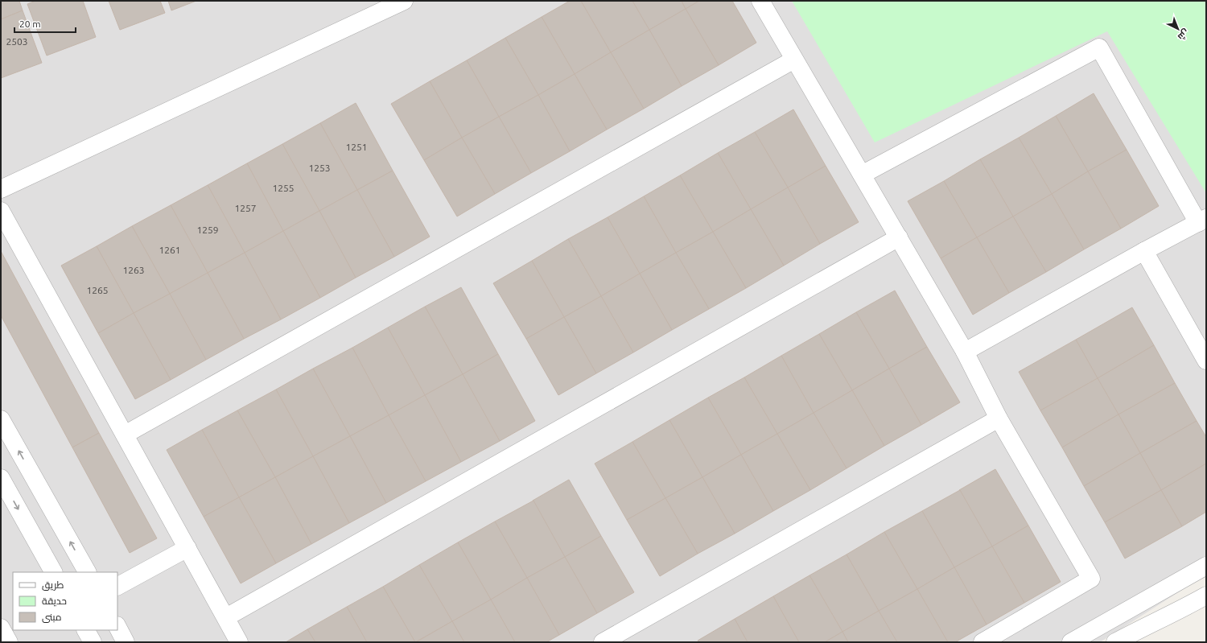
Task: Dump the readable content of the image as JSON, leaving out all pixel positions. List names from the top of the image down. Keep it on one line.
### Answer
{"house_numbers":["2503","1251","1253","1255","1257","1259","1261","1263","1265"],"legend":["طريق","حديقة","مبنى"],"scale_bar":"20 m","north":"bottom right"}
